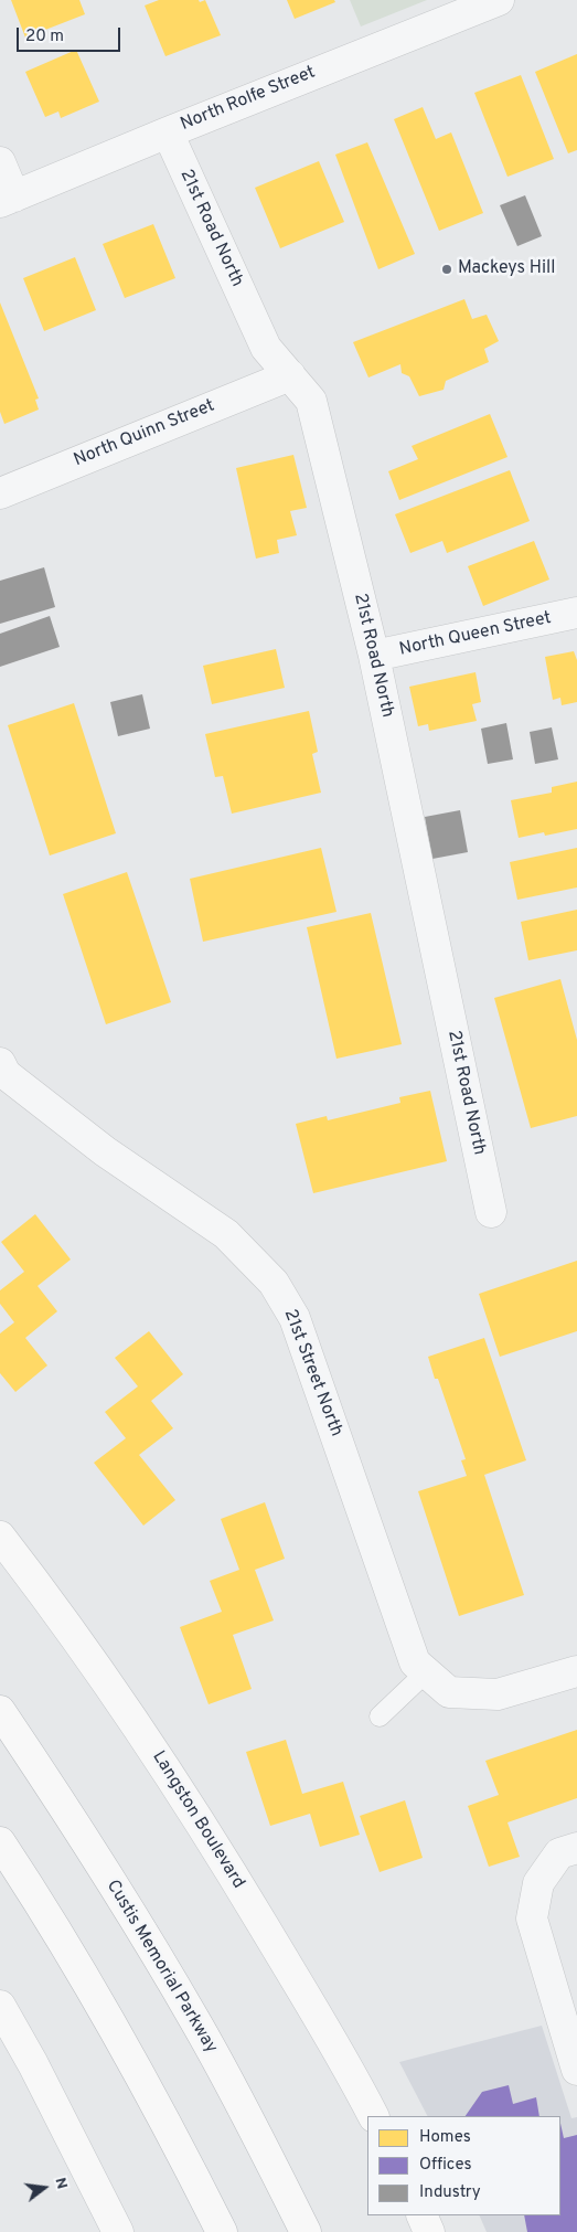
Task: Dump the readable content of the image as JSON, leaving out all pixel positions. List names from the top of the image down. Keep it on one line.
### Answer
{"streets":{"main road":["Langston Boulevard","Custis Memorial Parkway"],"street":["North Rolfe Street","21st Road North","North Quinn Street","North Queen Street","21st Street North"]},"crossings":[["North Rolfe Street","21st Road North"],["21st Road North","North Quinn Street"],["21st Road North","North Queen Street"]],"places":["Mackeys Hill"],"legend":["Homes","Offices","Industry"],"scale_bar":"20 m","north":"right"}
